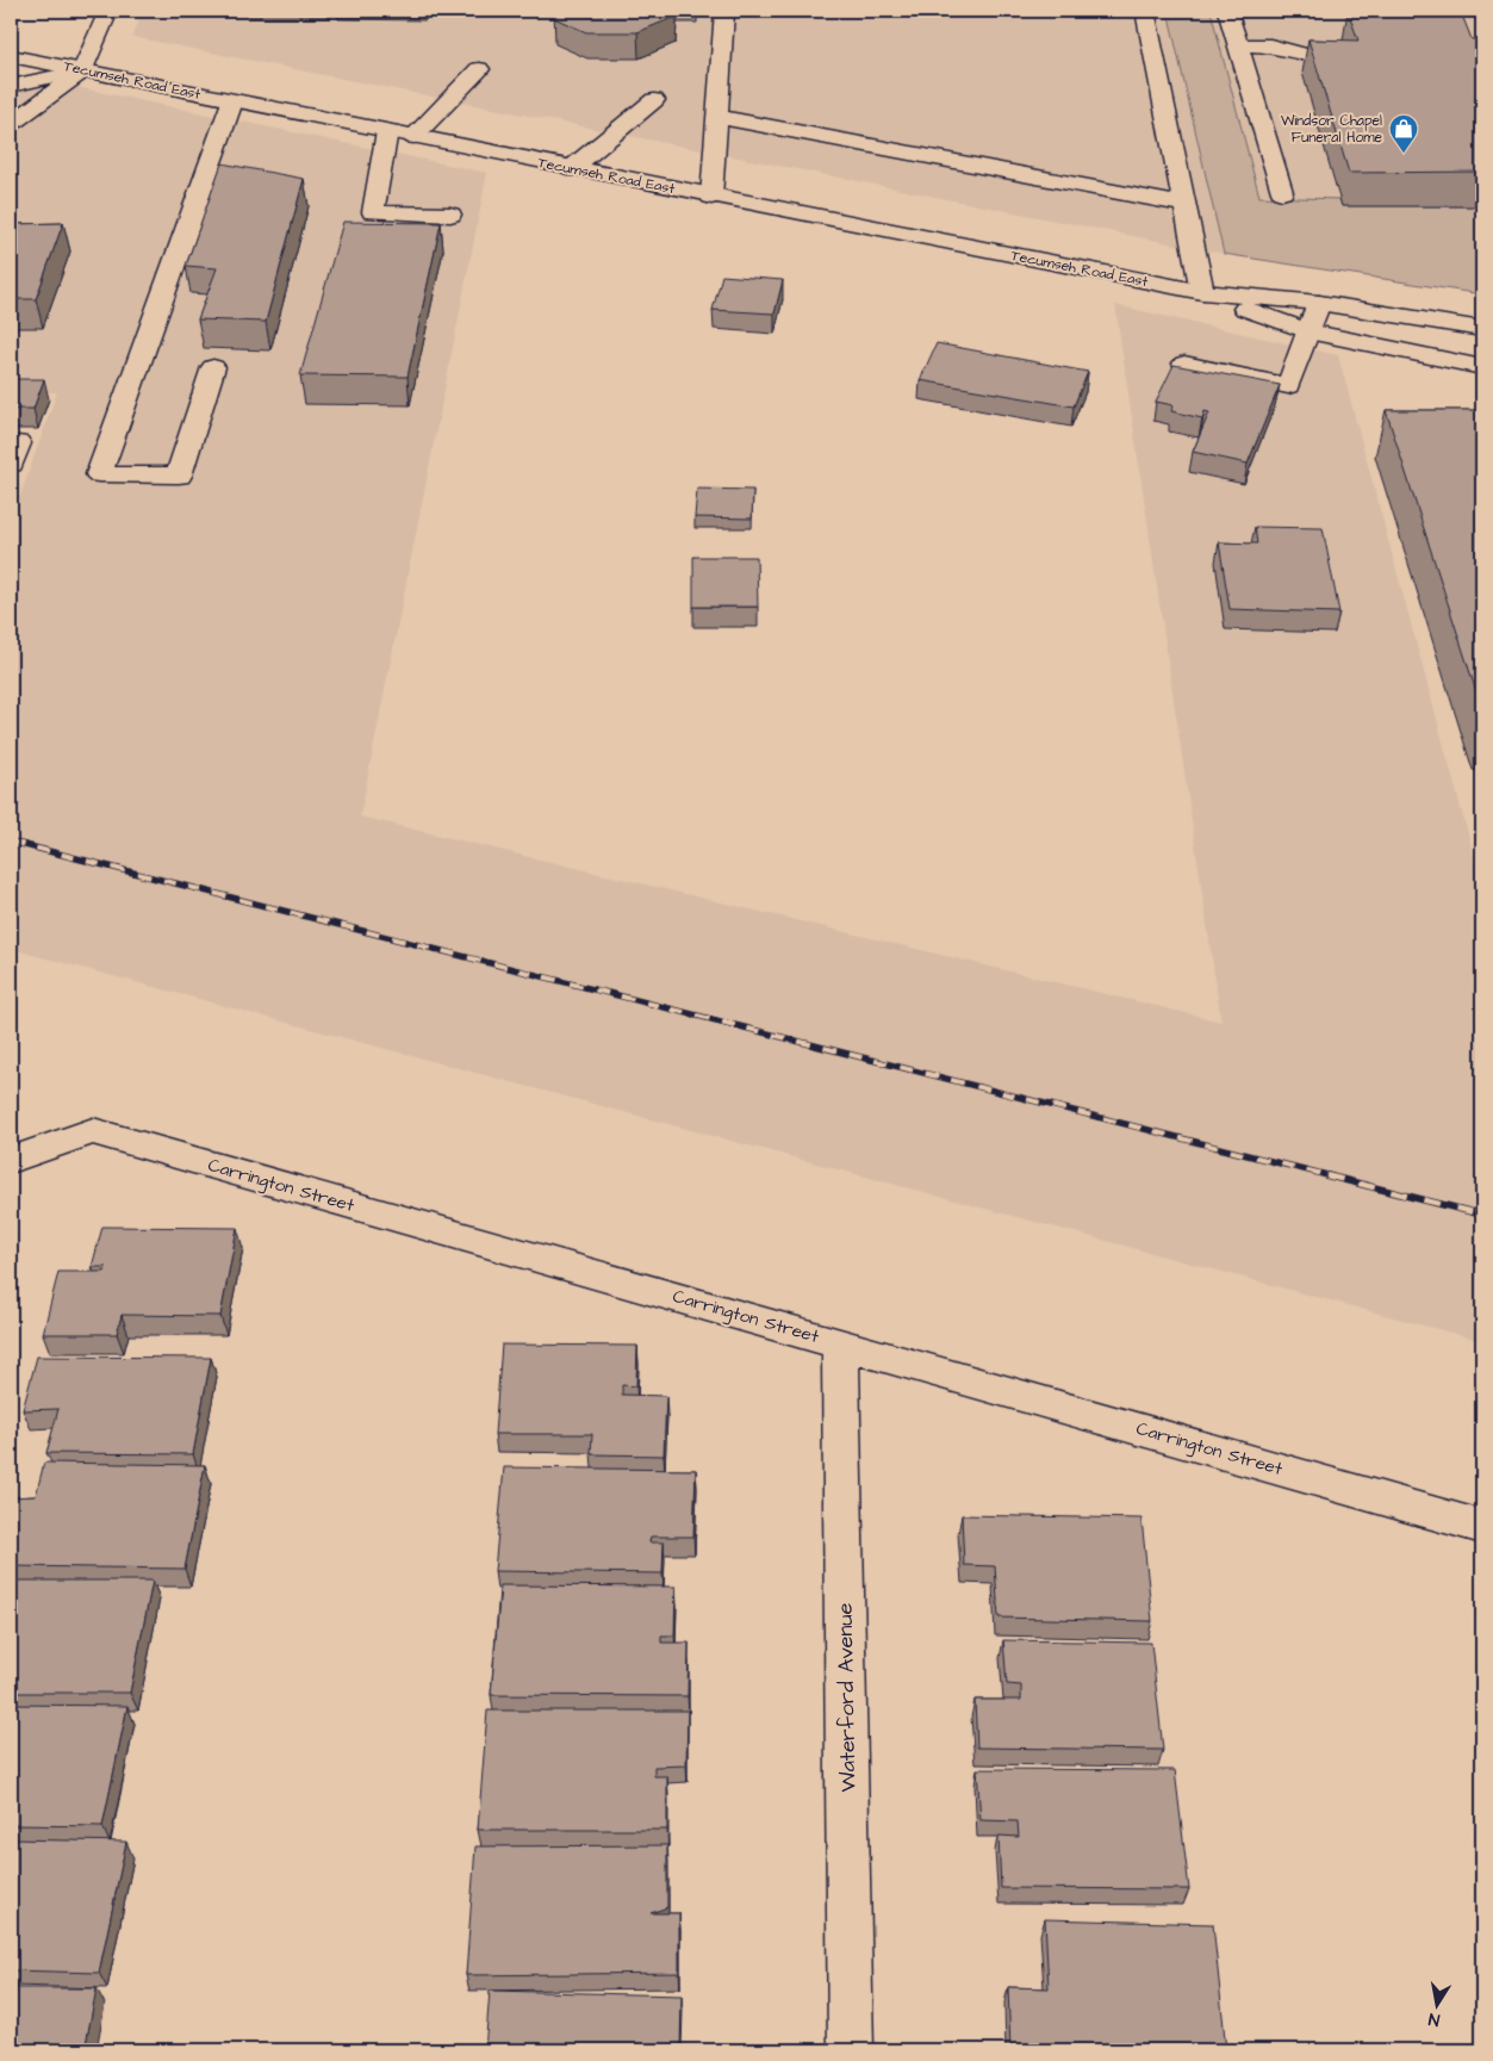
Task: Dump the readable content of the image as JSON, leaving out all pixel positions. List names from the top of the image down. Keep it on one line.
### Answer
{"streets":{"main road":["Tecumseh Road East","Carrington Street","Waterford Avenue"]},"crossings":[["Carrington Street","Waterford Avenue"]],"places":{"shop":["Windsor Chapel Funeral Home"]},"north":"bottom"}
